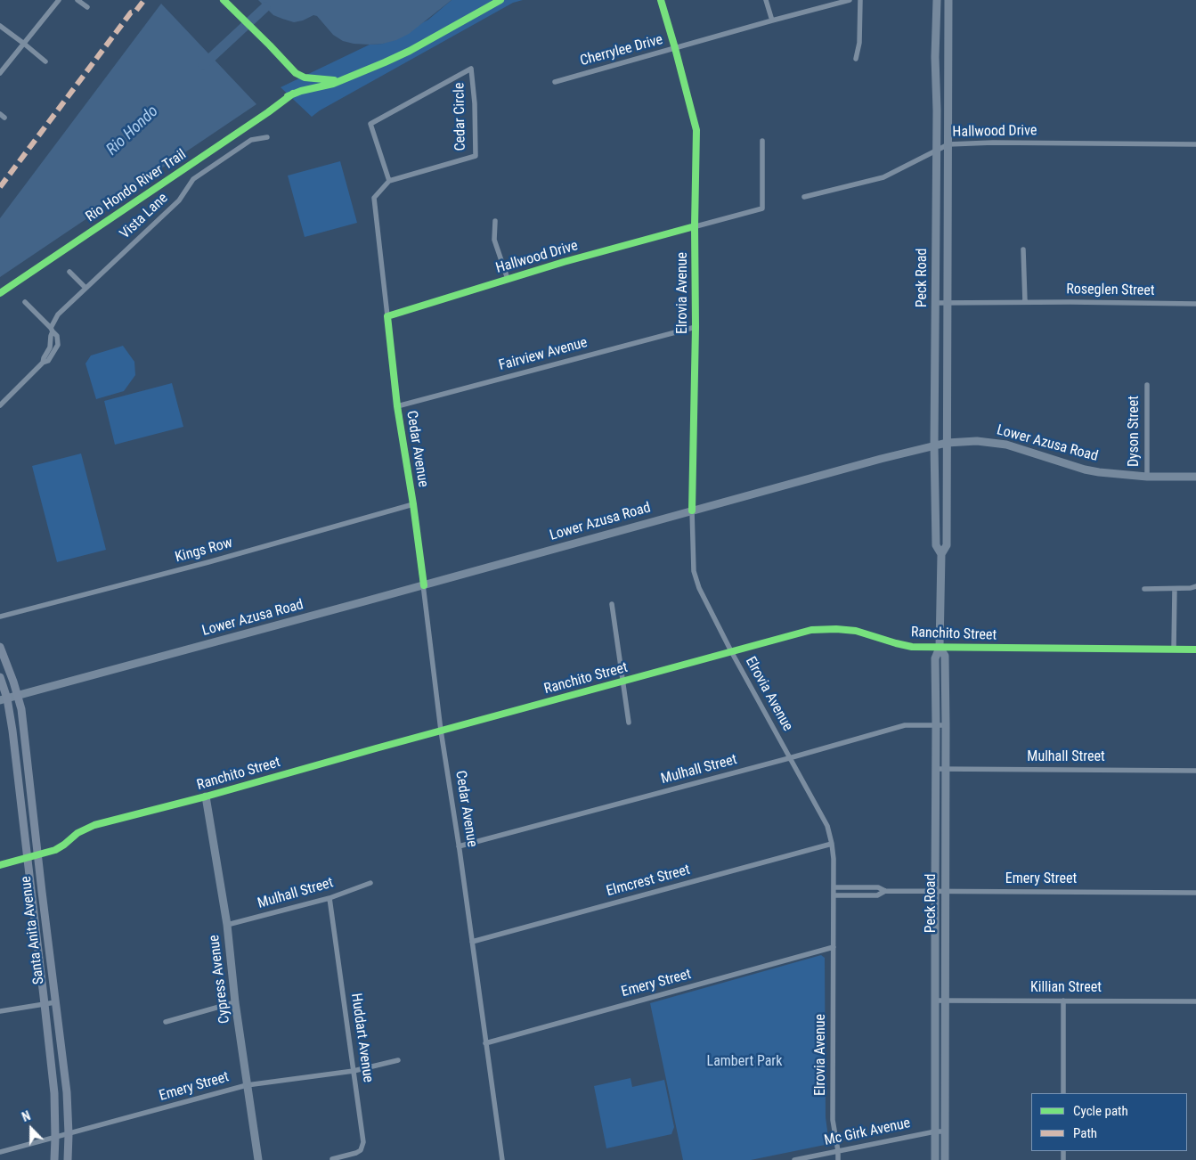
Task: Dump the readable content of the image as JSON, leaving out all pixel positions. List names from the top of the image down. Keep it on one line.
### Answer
{"streets":{"main road":["Peck Road","Lower Azusa Road","Santa Anita Avenue","Cypress Avenue"],"street":["Cherrylee Drive","Cedar Circle","Hallwood Drive","Vista Lane","Roseglen Street","Elrovia Avenue","Fairview Avenue","Dyson Street","Cedar Avenue","Kings Row","Ranchito Street","Mulhall Street","Emery Street","Elmcrest Street","Killian Street","Huddart Avenue","Mc Girk Avenue"],"cycle path":["Rio Hondo River Trail"]},"crossings":[["Cherrylee Drive","Elrovia Avenue"],["Cedar Circle","Cedar Avenue"],["Hallwood Drive","Peck Road"],["Hallwood Drive","Elrovia Avenue"],["Hallwood Drive","Cedar Avenue"],["Peck Road","Roseglen Street"],["Peck Road","Lower Azusa Road"],["Peck Road","Ranchito Street"],["Peck Road","Mulhall Street"],["Peck Road","Emery Street"],["Peck Road","Killian Street"],["Peck Road","Mc Girk Avenue"],["Elrovia Avenue","Fairview Avenue"],["Elrovia Avenue","Lower Azusa Road"],["Elrovia Avenue","Ranchito Street"],["Elrovia Avenue","Mulhall Street"],["Elrovia Avenue","Emery Street"],["Elrovia Avenue","Elmcrest Street"],["Elrovia Avenue","Mc Girk Avenue"],["Fairview Avenue","Cedar Avenue"],["Dyson Street","Lower Azusa Road"],["Lower Azusa Road","Cedar Avenue"],["Lower Azusa Road","Santa Anita Avenue"],["Cedar Avenue","Kings Row"],["Cedar Avenue","Ranchito Street"],["Cedar Avenue","Mulhall Street"],["Cedar Avenue","Emery Street"],["Cedar Avenue","Elmcrest Street"],["Ranchito Street","Santa Anita Avenue"],["Ranchito Street","Cypress Avenue"],["Mulhall Street","Cypress Avenue"],["Mulhall Street","Huddart Avenue"],["Emery Street","Santa Anita Avenue"],["Emery Street","Cypress Avenue"],["Emery Street","Huddart Avenue"]],"water":["Rio Hondo"],"parks":["Lambert Park"],"legend":["Cycle path","Path"],"north":"top"}
